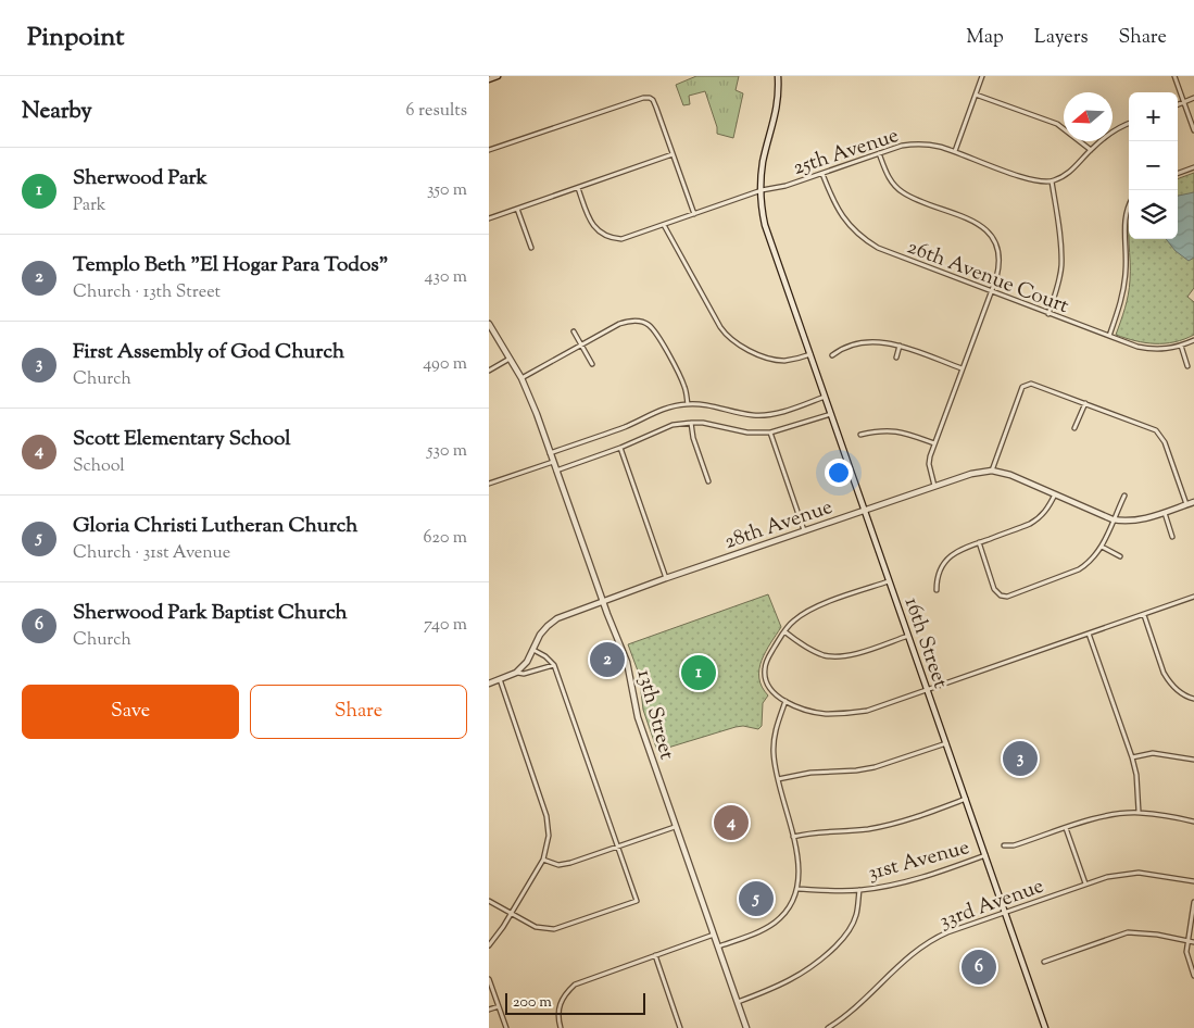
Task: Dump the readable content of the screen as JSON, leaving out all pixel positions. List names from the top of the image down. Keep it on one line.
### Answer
{"streets":{"street":["25th Avenue","26th Avenue Court","28th Avenue","16th Street","13th Street","31st Avenue","33rd Avenue"]},"crossings":[["25th Avenue","26th Avenue Court"],["25th Avenue","16th Street"],["28th Avenue","16th Street"],["28th Avenue","13th Street"],["16th Street","31st Avenue"],["16th Street","33rd Avenue"]],"scale_bar":"200 m","north":"left","page":{"header":"Pinpoint","nav":["Map","Layers","Share"],"heading":["Nearby","6 results"],"map_buttons":["+","−"],"list":[{"mark":"1","name":"Sherwood Park","note":"Park","value":"350 m"},{"mark":"2","name":"Templo Beth \"El Hogar Para Todos\"","note":"Church · 13th Street","value":"430 m"},{"mark":"3","name":"First Assembly of God Church","note":"Church","value":"490 m"},{"mark":"4","name":"Scott Elementary School","note":"School","value":"530 m"},{"mark":"5","name":"Gloria Christi Lutheran Church","note":"Church · 31st Avenue","value":"620 m"},{"mark":"6","name":"Sherwood Park Baptist Church","note":"Church","value":"740 m"}],"pins":["2","1","3","4","5","6"],"buttons":["Save","Share"],"scale":"200 m"}}
